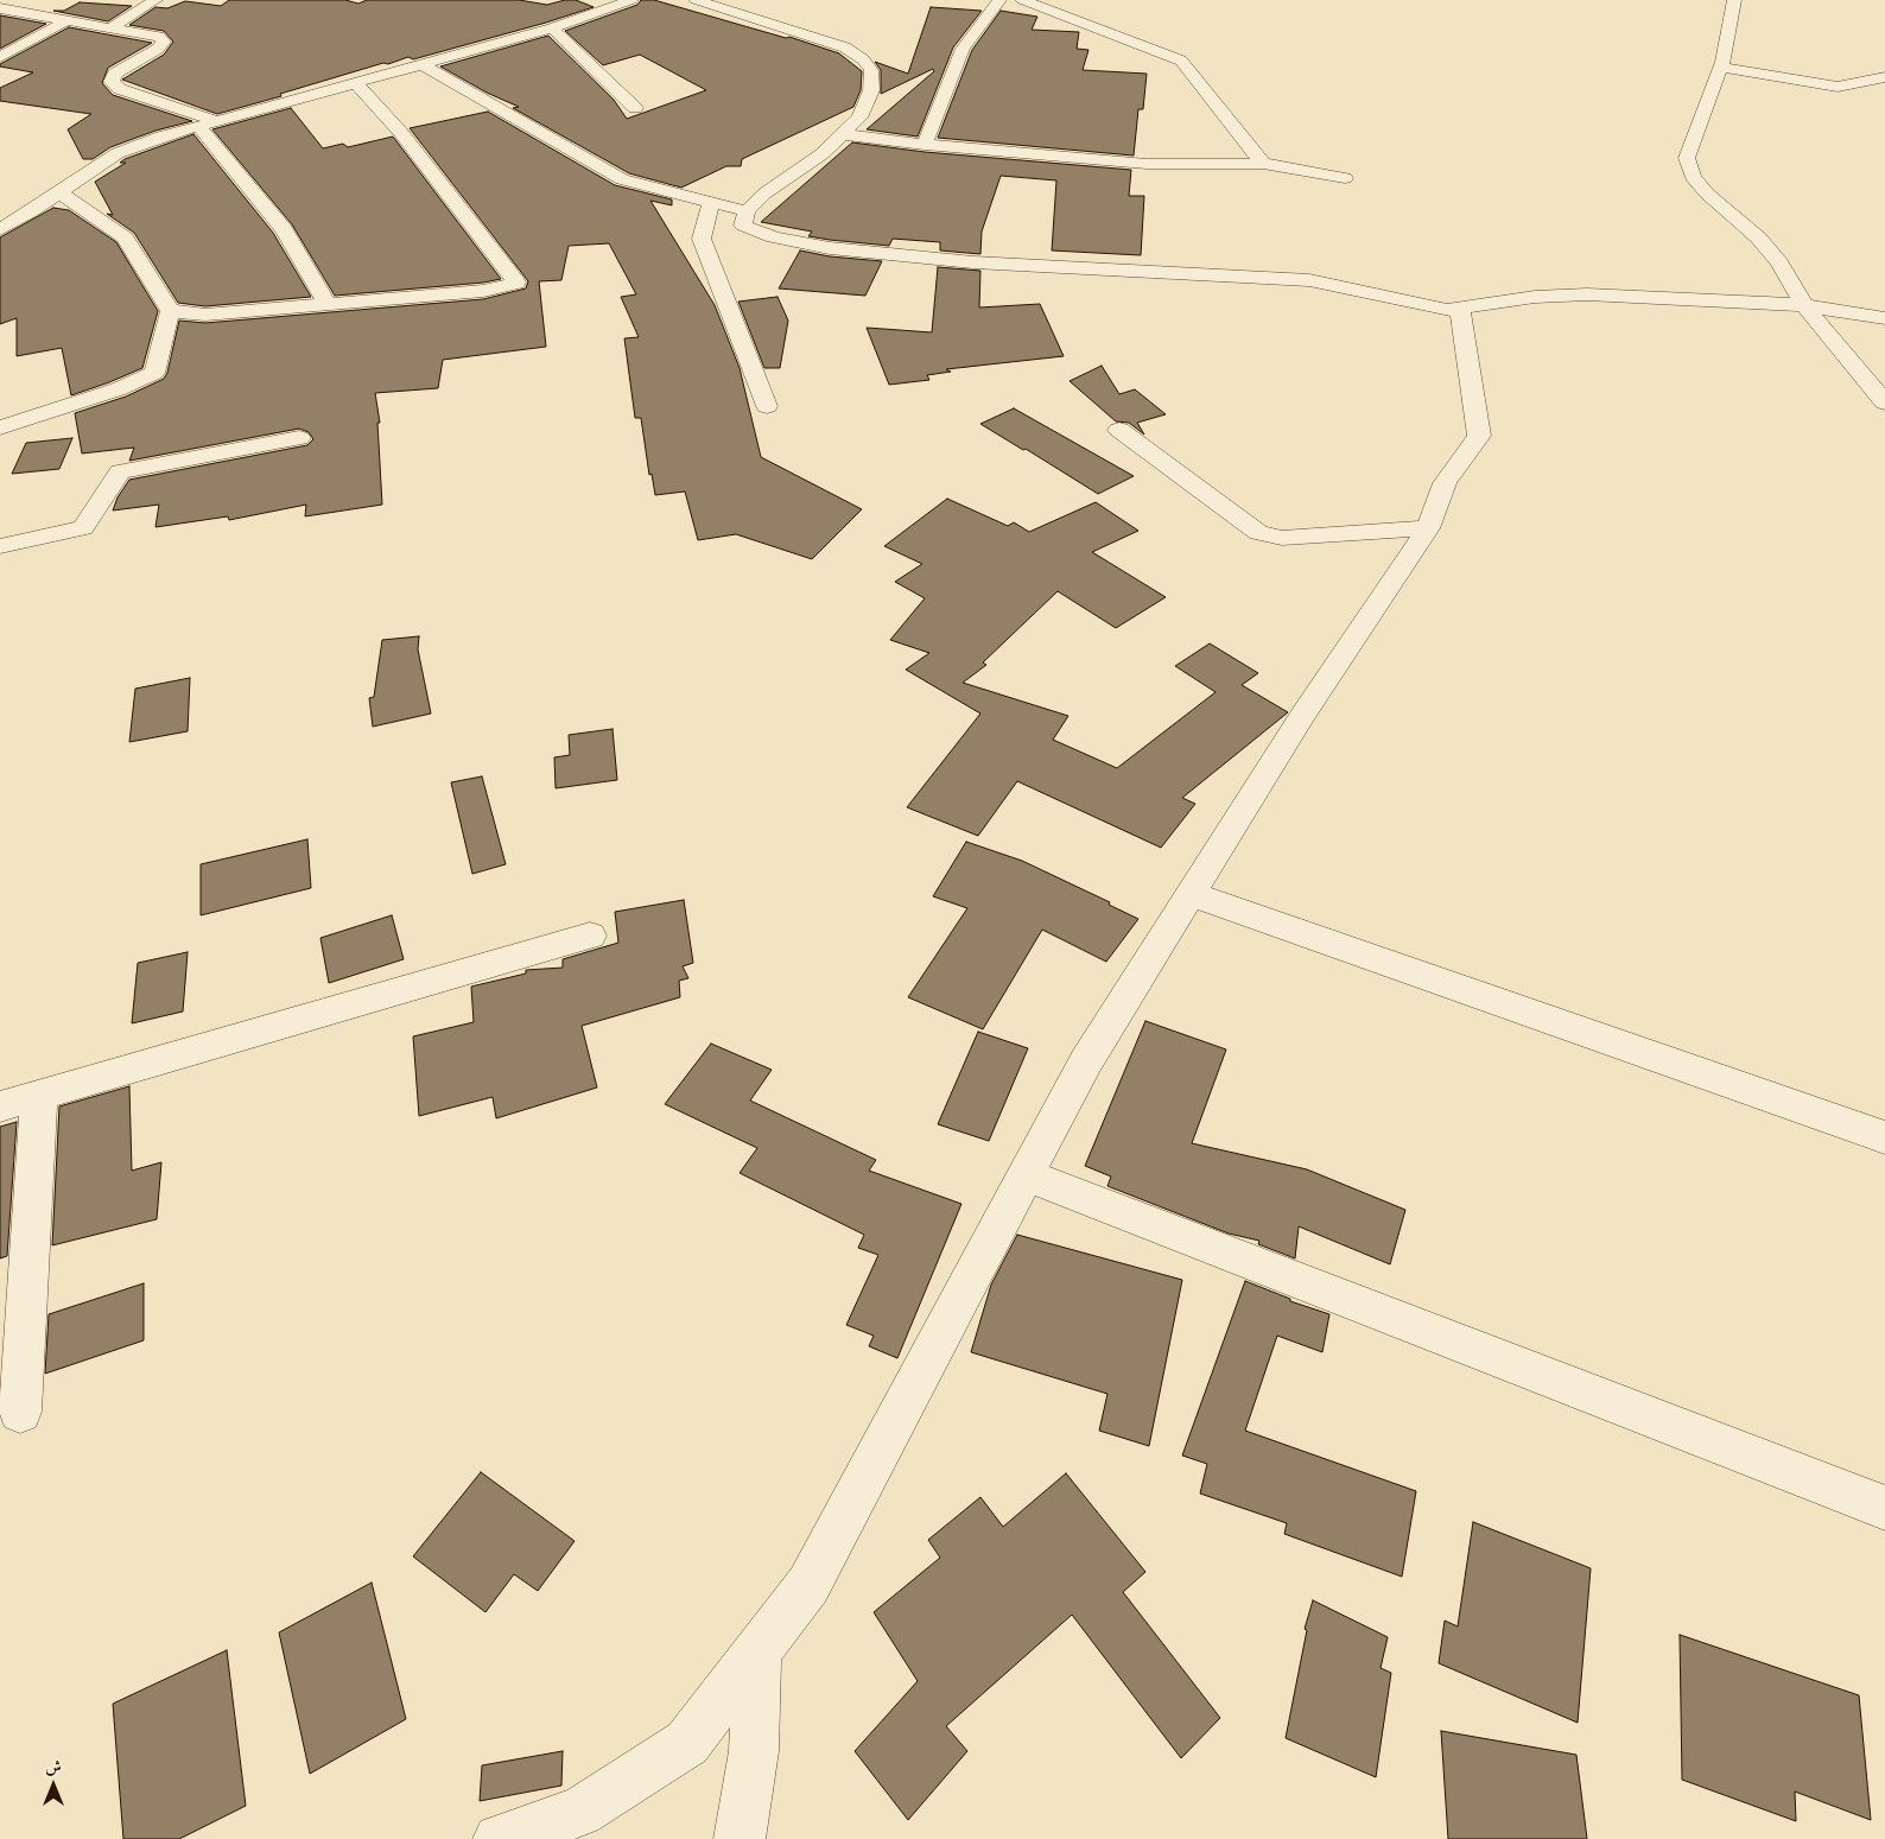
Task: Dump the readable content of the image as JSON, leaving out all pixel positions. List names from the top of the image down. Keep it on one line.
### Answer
{"north":"top"}
